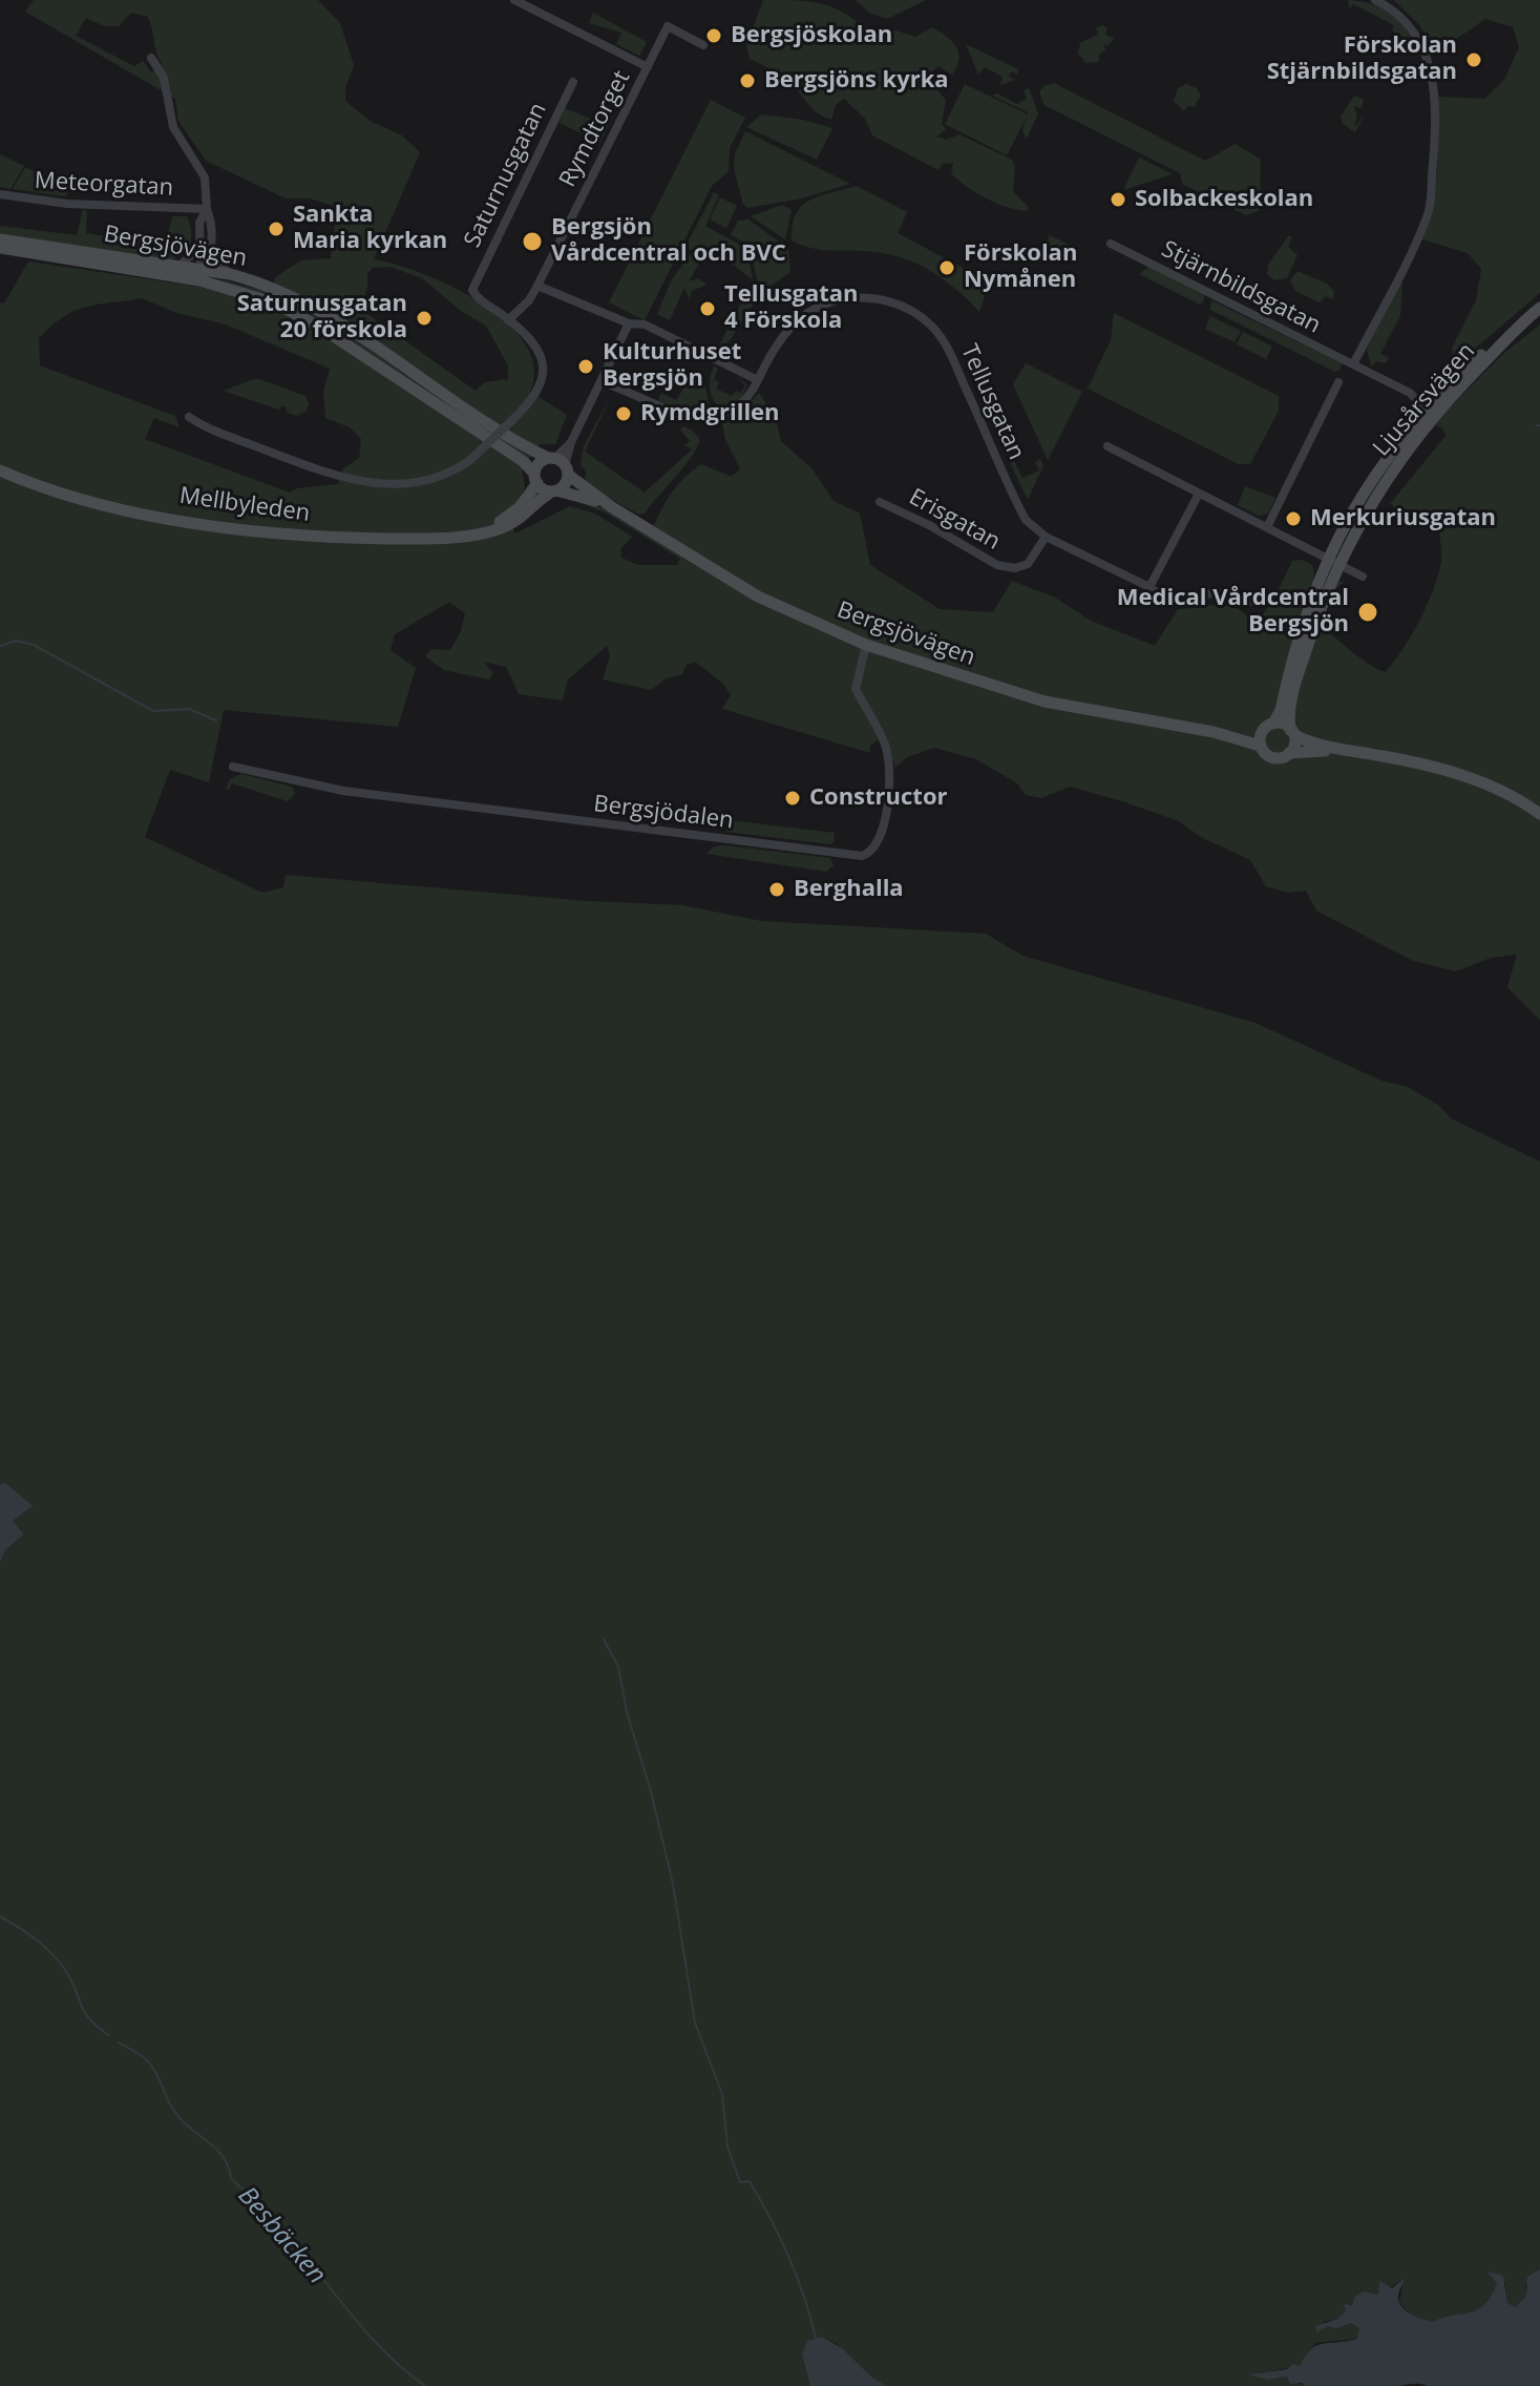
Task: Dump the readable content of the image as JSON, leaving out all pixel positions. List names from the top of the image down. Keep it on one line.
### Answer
{"streets":{"main road":["Bergsjövägen","Ljusårsvägen","Mellbyleden"],"street":["Rymdtorget","Saturnusgatan","Meteorgatan","Stjärnbildsgatan","Tellusgatan","Erisgatan","Bergsjödalen"]},"crossings":[["Rymdtorget","Saturnusgatan"],["Meteorgatan","Bergsjövägen"],["Bergsjövägen","Ljusårsvägen"],["Bergsjövägen","Mellbyleden"],["Bergsjövägen","Bergsjödalen"],["Stjärnbildsgatan","Ljusårsvägen"],["Tellusgatan","Erisgatan"]],"water":["Besbäcken"],"places":["Bergsjöskolan","Förskolan Stjärnbildsgatan","Bergsjöns kyrka","Solbackeskolan","Sankta Maria kyrkan","Bergsjön Vårdcentral och BVC","Förskolan Nymånen","Tellusgatan 4 Förskola","Saturnusgatan 20 förskola","Kulturhuset Bergsjön","Rymdgrillen","Merkuriusgatan","Medical Vårdcentral Bergsjön","Constructor","Berghalla"]}
